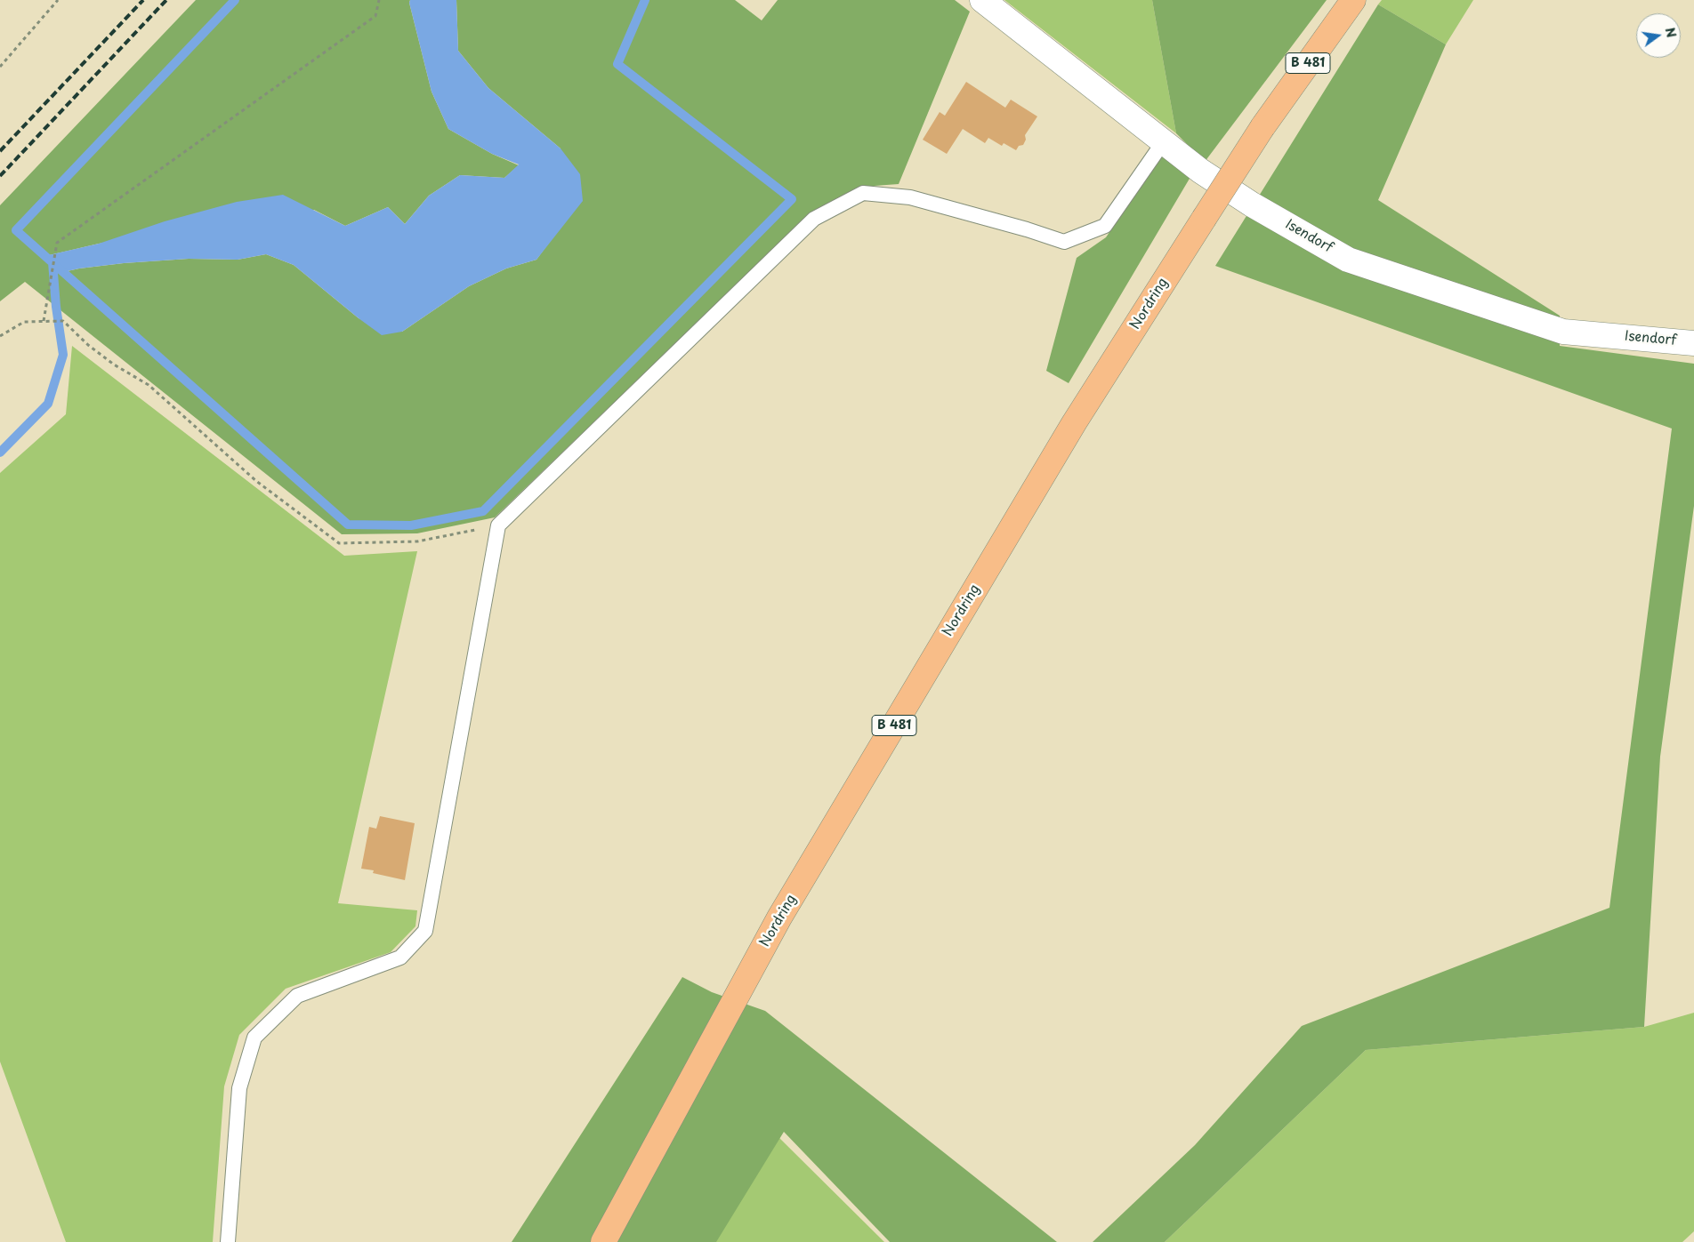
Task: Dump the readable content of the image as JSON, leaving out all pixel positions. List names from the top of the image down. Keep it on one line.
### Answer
{"streets":{"main road":["B 481","Nordring"],"street":["Isendorf"]},"north":"right"}
